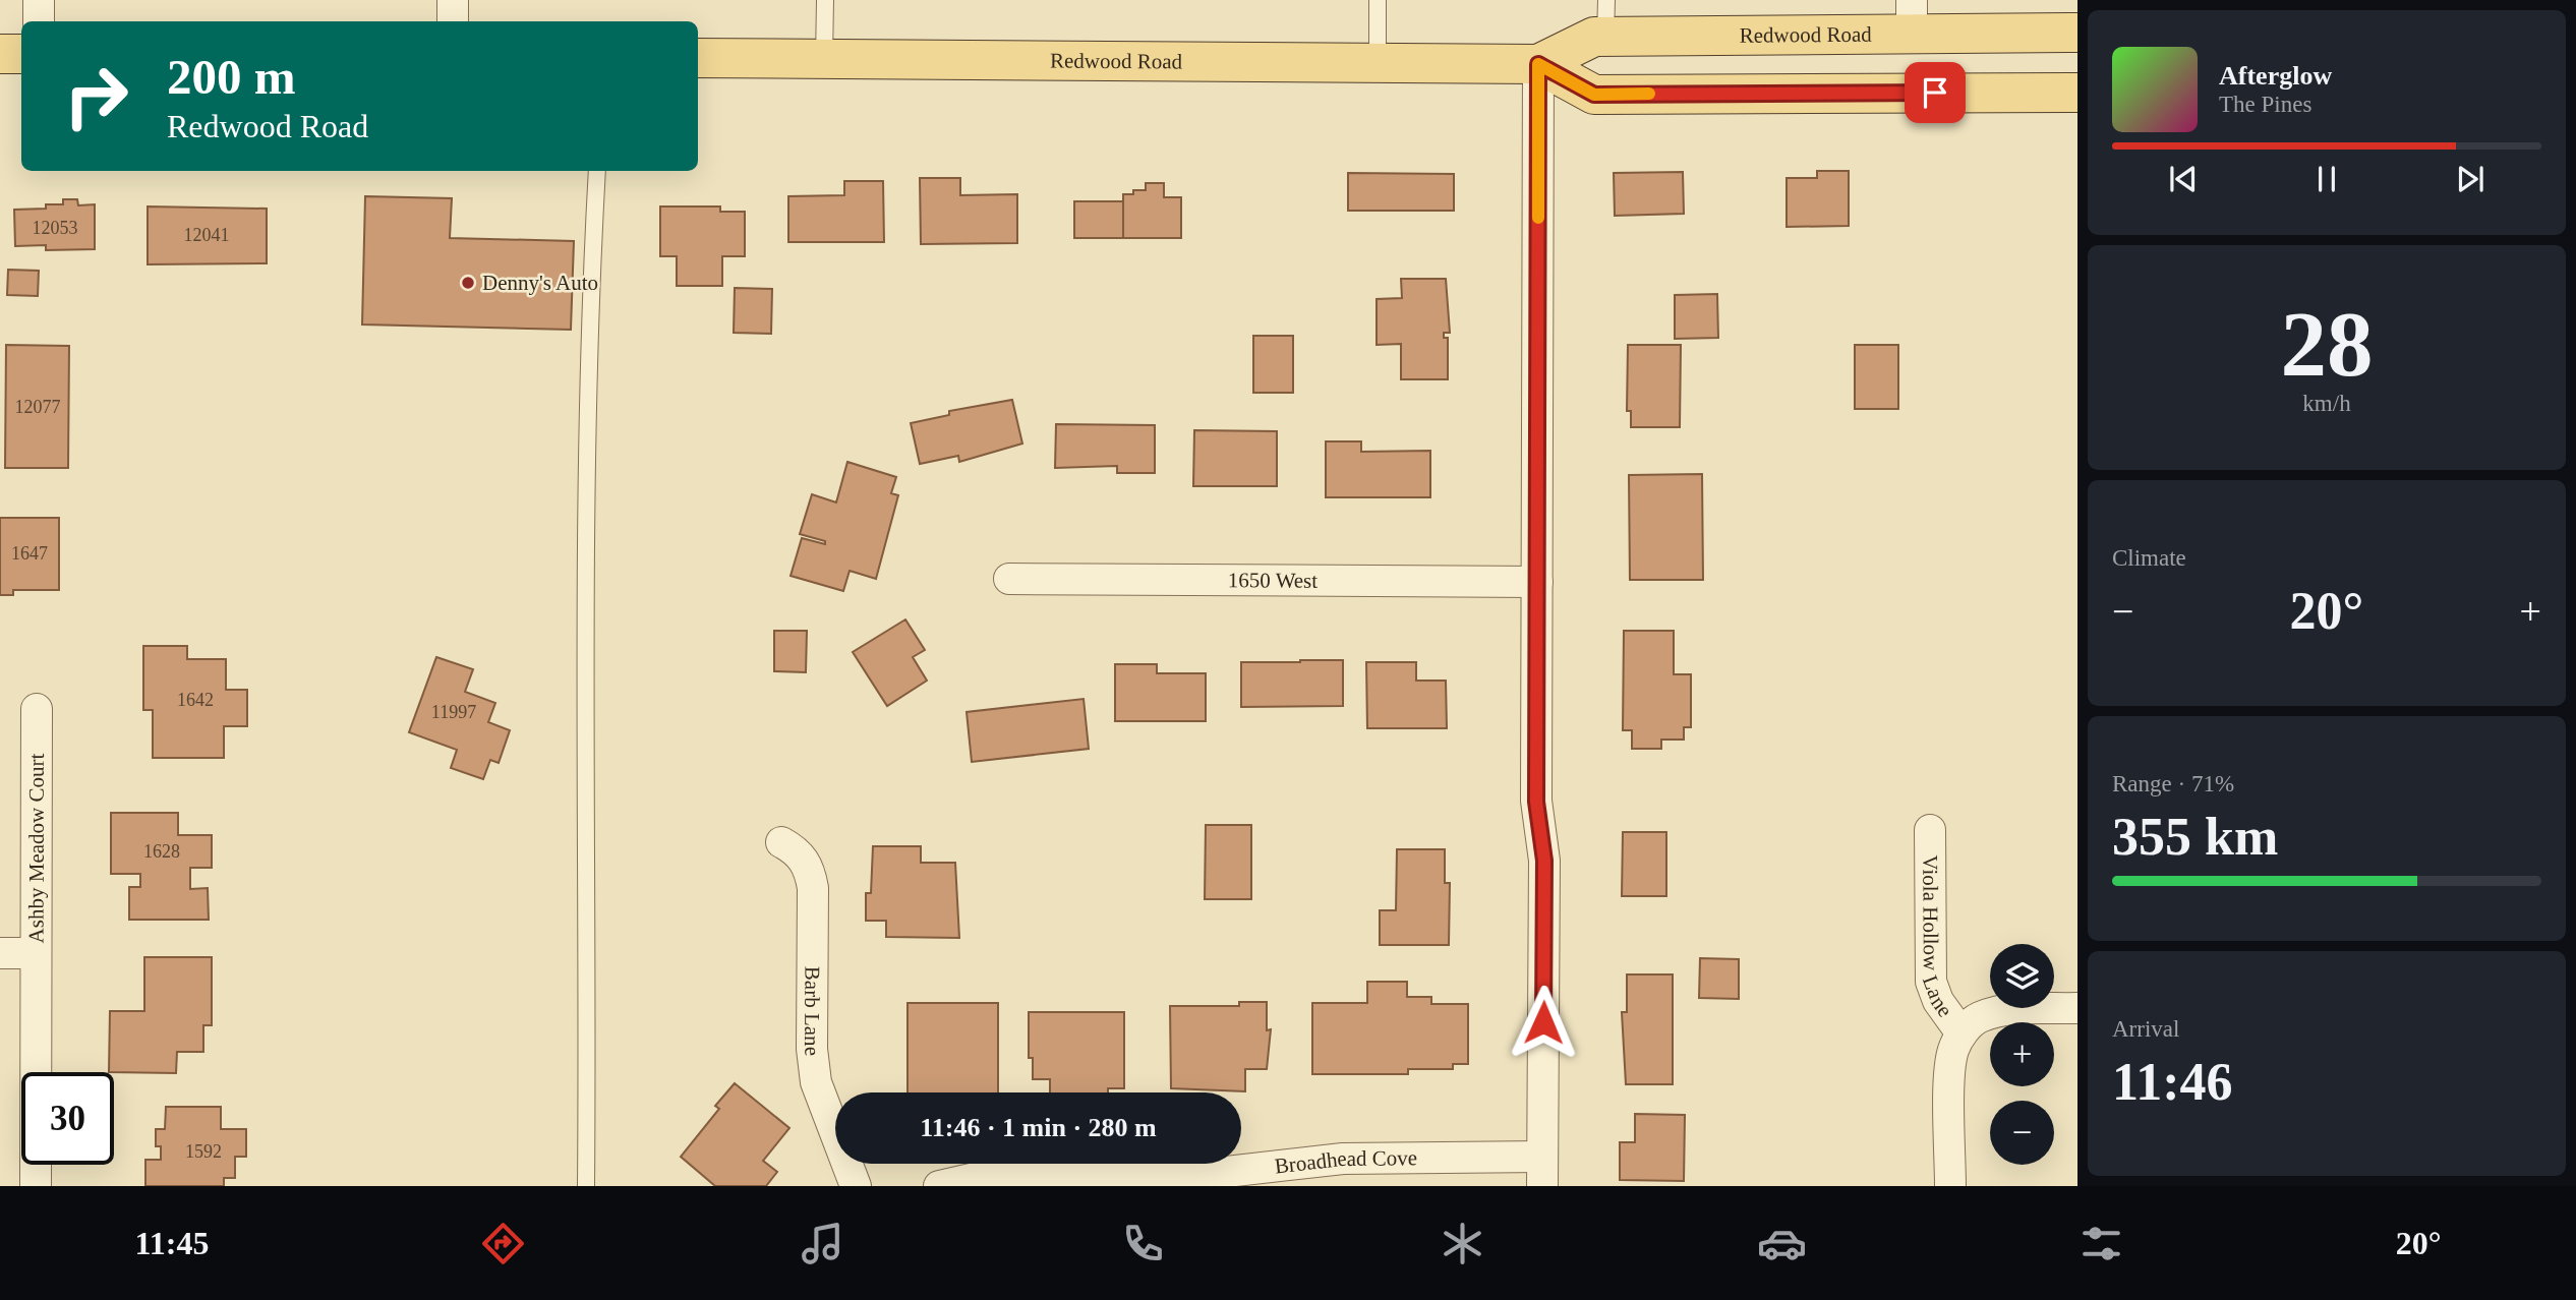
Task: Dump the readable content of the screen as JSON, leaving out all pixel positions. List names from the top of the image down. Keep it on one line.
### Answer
{"streets":{"main road":["Redwood Road"],"street":["1650 West","Ashby Meadow Court","Viola Hollow Lane","Barb Lane","Broadhead Cove"]},"places":["Denny's Auto"],"house_numbers":["12053","12041","12077","1647","1642","11997","1628","1592"],"page":{"turn":["200 m","Redwood Road"],"song":["Afterglow","The Pines"],"tile":[["28","km/h"],"Climate",["Range · 71%","355 km"],["Arrival","11:46"]],"heat":["−","20°","+"],"map_buttons":["+","−"],"limit":"30","trip":"11:46 · 1 min · 280 m","tabs":["11:45","20°"]}}
